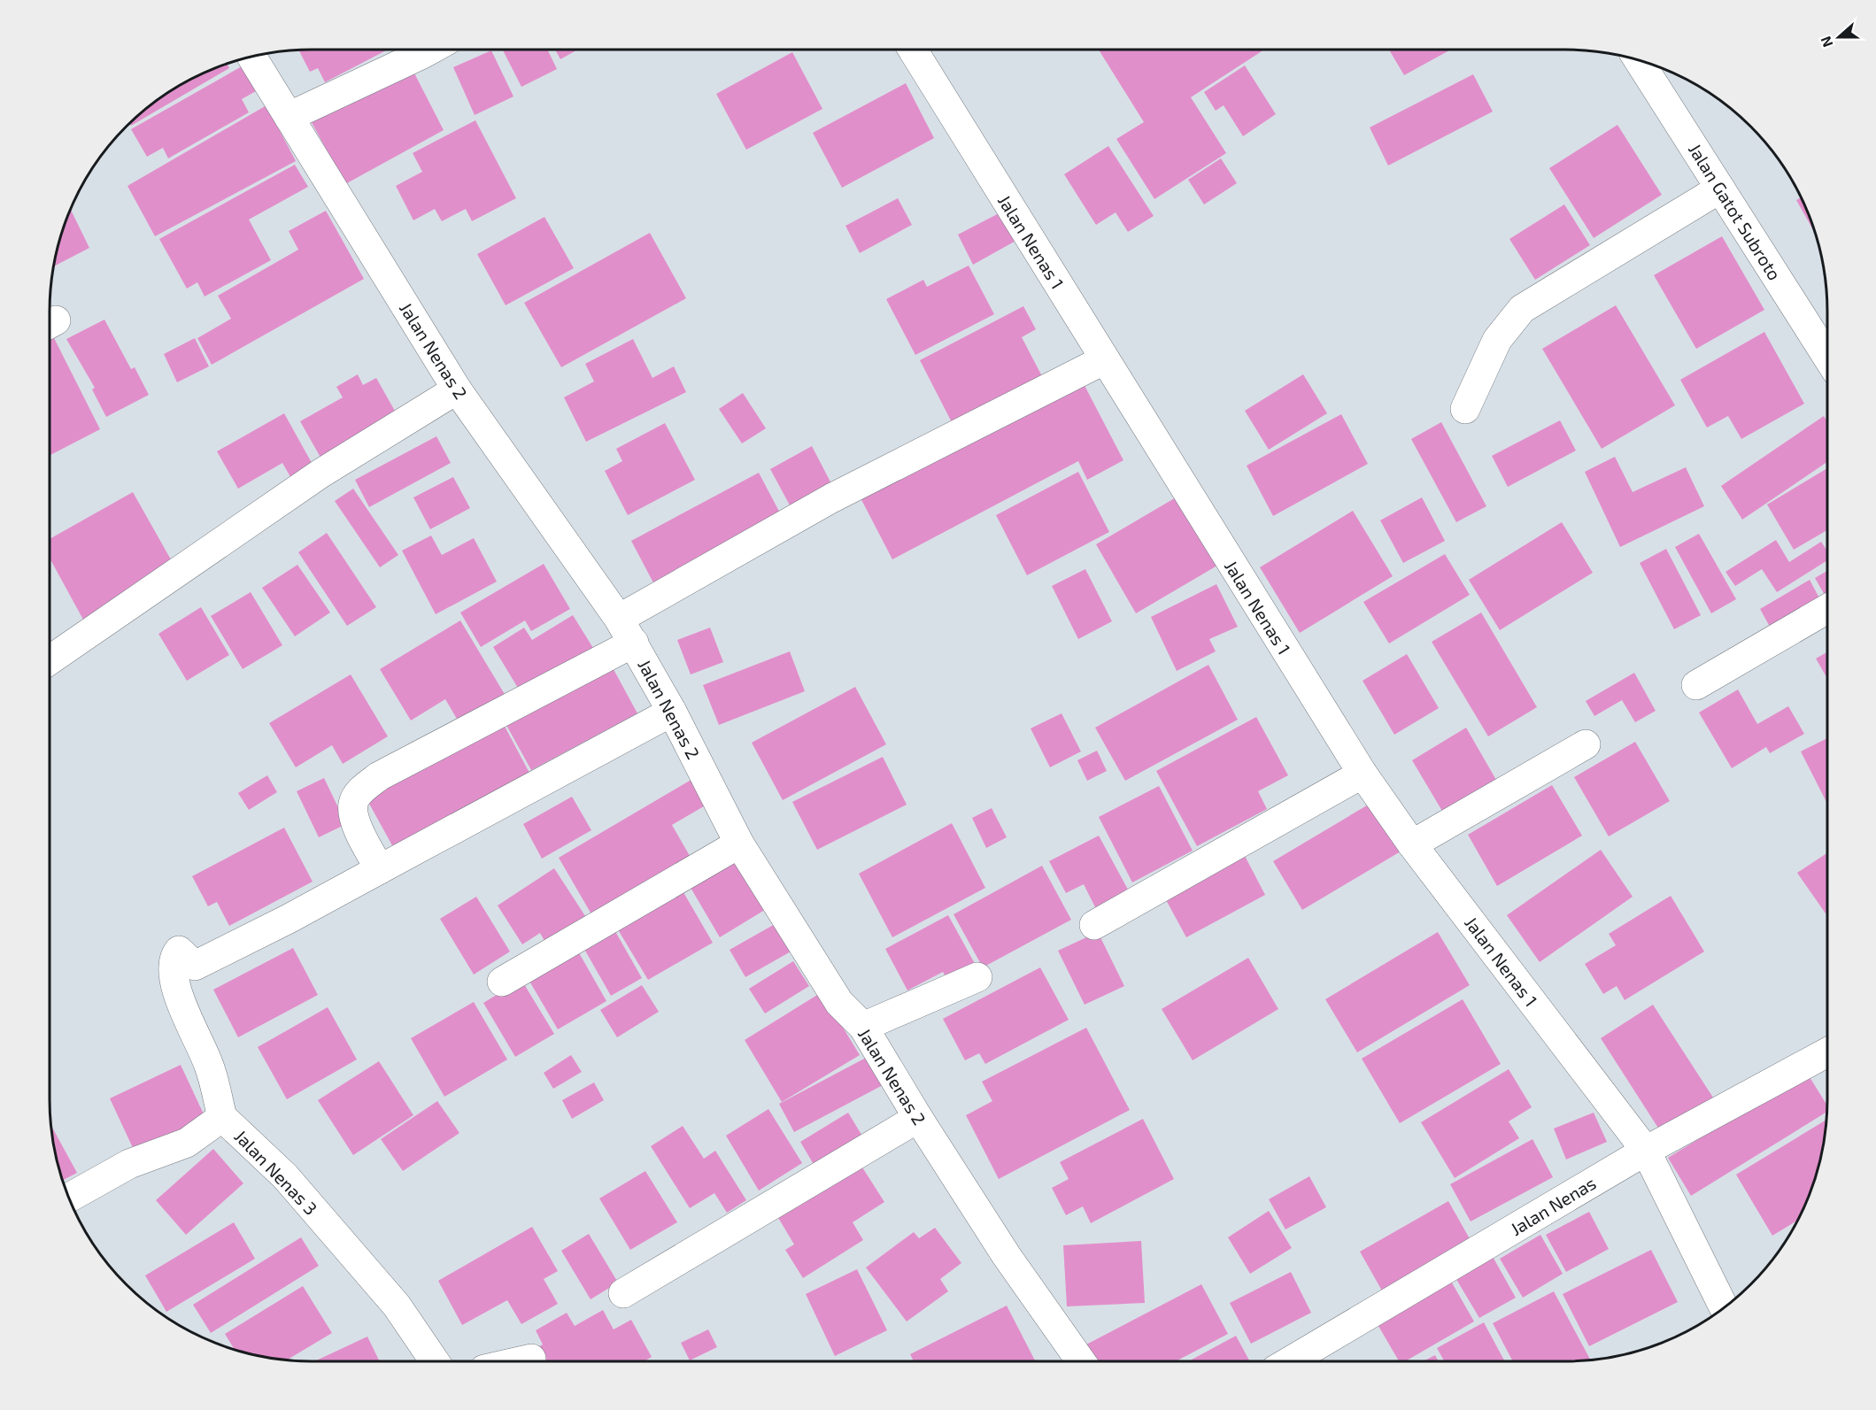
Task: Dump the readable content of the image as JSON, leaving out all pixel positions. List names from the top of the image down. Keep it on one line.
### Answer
{"streets":{"street":["Jalan Gatot Subroto","Jalan Nenas 1","Jalan Nenas 2","Jalan Nenas 3","Jalan Nenas"]},"crossings":[["Jalan Nenas 1","Jalan Nenas"]],"north":"left"}
